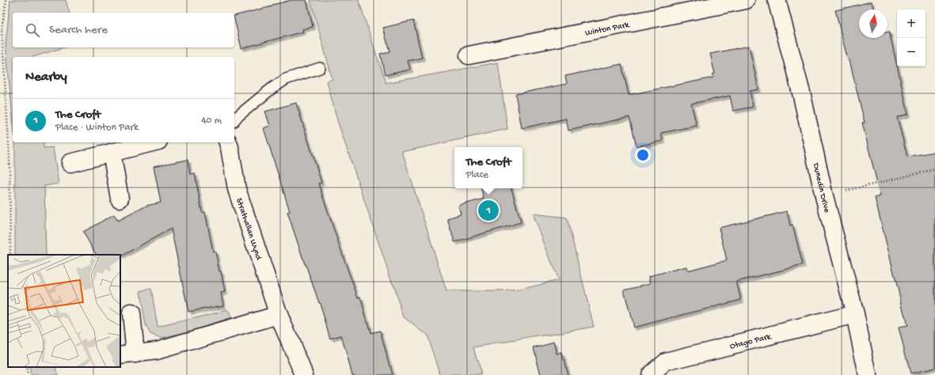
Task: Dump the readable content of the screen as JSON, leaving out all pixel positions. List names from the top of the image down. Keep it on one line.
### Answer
{"streets":{"street":["Winton Park","Dunedin Drive","Strathallan Wynd","Otago Park"]},"crossings":[["Dunedin Drive","Otago Park"]],"north":"top","page":{"map_buttons":["+","−"],"search":"Search here","heading":"Nearby","list":[{"mark":"1","name":"The Croft","note":"Place · Winton Park","value":"40 m"}],"popup":["The Croft","Place"],"pins":"1"}}
